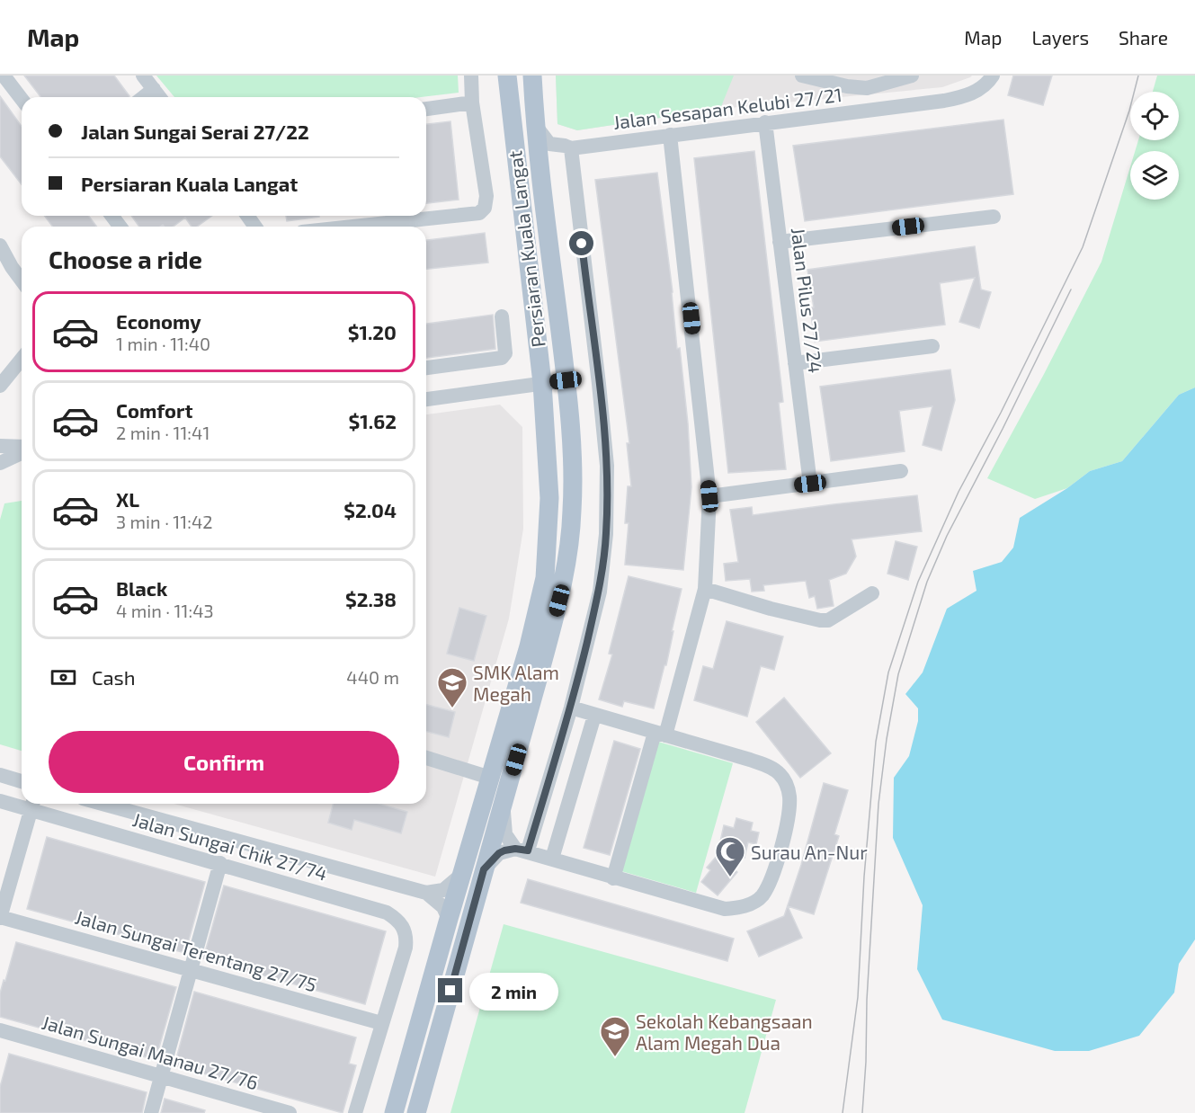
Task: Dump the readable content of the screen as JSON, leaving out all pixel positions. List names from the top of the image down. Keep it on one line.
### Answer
{"streets":{"main road":["Persiaran Kuala Langat"],"street":["Jalan Sesapan Kelubi 27/21","Jalan Pilus 27/24","Jalan Sungai Chik 27/74","Jalan Sungai Terentang 27/75","Jalan Sungai Manau 27/76"]},"crossings":[["Jalan Sesapan Kelubi 27/21","Persiaran Kuala Langat"],["Jalan Sesapan Kelubi 27/21","Jalan Pilus 27/24"],["Jalan Sungai Chik 27/74","Jalan Sungai Terentang 27/75"]],"places":{"school or university":["SMK Alam Megah","Sekolah Kebangsaan Alam Megah Dua"],"mosque":["Surau An-Nur"]},"page":{"header":"Map","nav":["Map","Layers","Share"],"banner":["Jalan Sungai Serai 27/22","Persiaran Kuala Langat"],"heading":"Choose a ride","list":[{"name":"Economy","note":"1 min · 11:40","value":"$1.20"},{"name":"Comfort","note":"2 min · 11:41","value":"$1.62"},{"name":"XL","note":"3 min · 11:42","value":"$2.04"},{"name":"Black","note":"4 min · 11:43","value":"$2.38"}],"pay":["Cash","440 m"],"buttons":"Confirm","bubble":"2 min"}}
